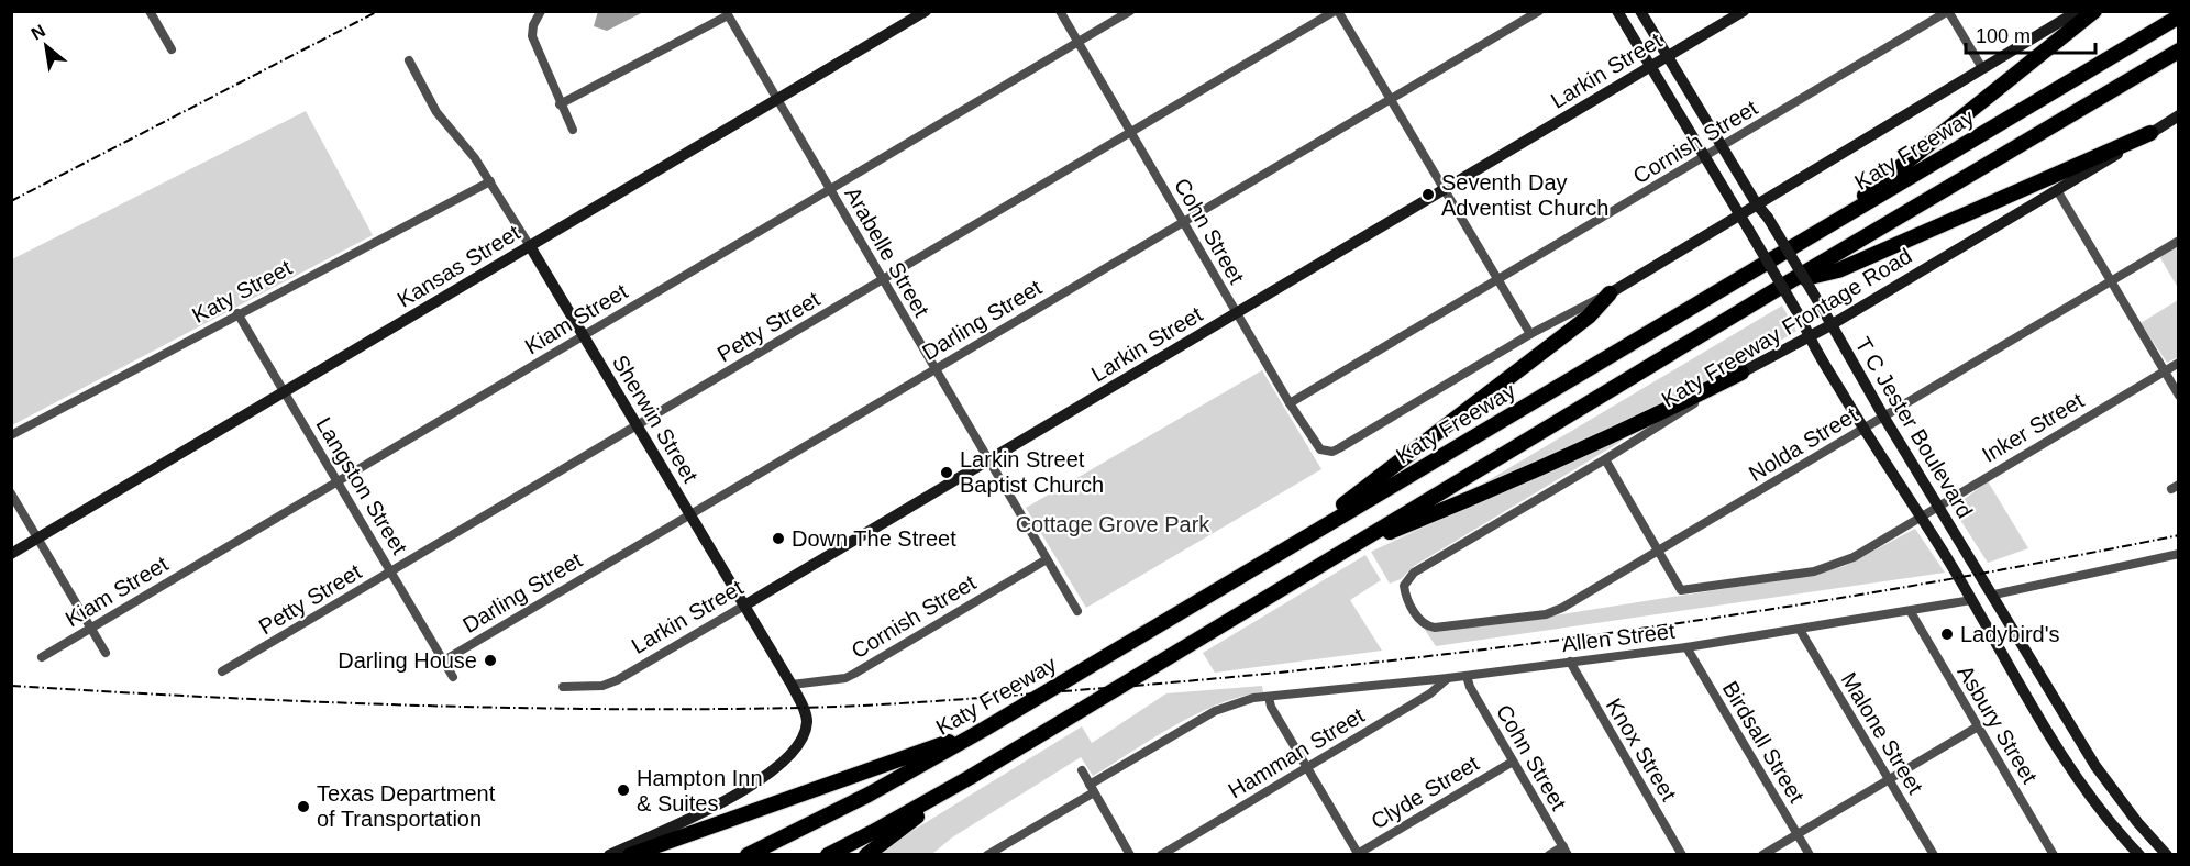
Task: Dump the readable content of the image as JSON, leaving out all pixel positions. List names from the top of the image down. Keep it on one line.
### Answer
{"streets":{"highway":["Katy Freeway"],"main road":["Larkin Street","Kansas Street","Katy Freeway Frontage Road","Sherwin Street","T C Jester Boulevard"],"street":["Cornish Street","Cohn Street","Arabelle Street","Katy Street","Kiam Street","Darling Street","Petty Street","Inker Street","Nolda Street","Langston Street","Allen Street","Asbury Street","Malone Street","Birdsall Street","Knox Street","Hamman Street","Clyde Street"]},"crossings":[["Larkin Street","Cohn Street"],["Larkin Street","Arabelle Street"],["Larkin Street","Sherwin Street"],["Larkin Street","T C Jester Boulevard"],["Cornish Street","Cohn Street"],["Cornish Street","Arabelle Street"],["Cornish Street","Sherwin Street"],["Cornish Street","T C Jester Boulevard"],["Cohn Street","Kiam Street"],["Cohn Street","Darling Street"],["Cohn Street","Petty Street"],["Cohn Street","Allen Street"],["Cohn Street","Clyde Street"],["Arabelle Street","Kansas Street"],["Arabelle Street","Kiam Street"],["Arabelle Street","Darling Street"],["Arabelle Street","Petty Street"],["Kansas Street","Sherwin Street"],["Kansas Street","Langston Street"],["Katy Street","Sherwin Street"],["Katy Street","Langston Street"],["Kiam Street","Sherwin Street"],["Kiam Street","Langston Street"],["Darling Street","Sherwin Street"],["Darling Street","Langston Street"],["Petty Street","Sherwin Street"],["Petty Street","Langston Street"],["Katy Freeway Frontage Road","T C Jester Boulevard"],["Katy Freeway Frontage Road","Nolda Street"],["T C Jester Boulevard","Inker Street"],["T C Jester Boulevard","Nolda Street"],["T C Jester Boulevard","Allen Street"],["Inker Street","Nolda Street"],["Allen Street","Asbury Street"],["Allen Street","Malone Street"],["Allen Street","Birdsall Street"],["Allen Street","Knox Street"],["Allen Street","Hamman Street"]],"parks":["Cottage Grove Park"],"places":["Seventh Day Adventist Church","Larkin Street Baptist Church","Down The Street","Ladybird's","Darling House","Hampton Inn & Suites","Texas Department of Transportation"],"scale_bar":"100 m","north":"top left"}
